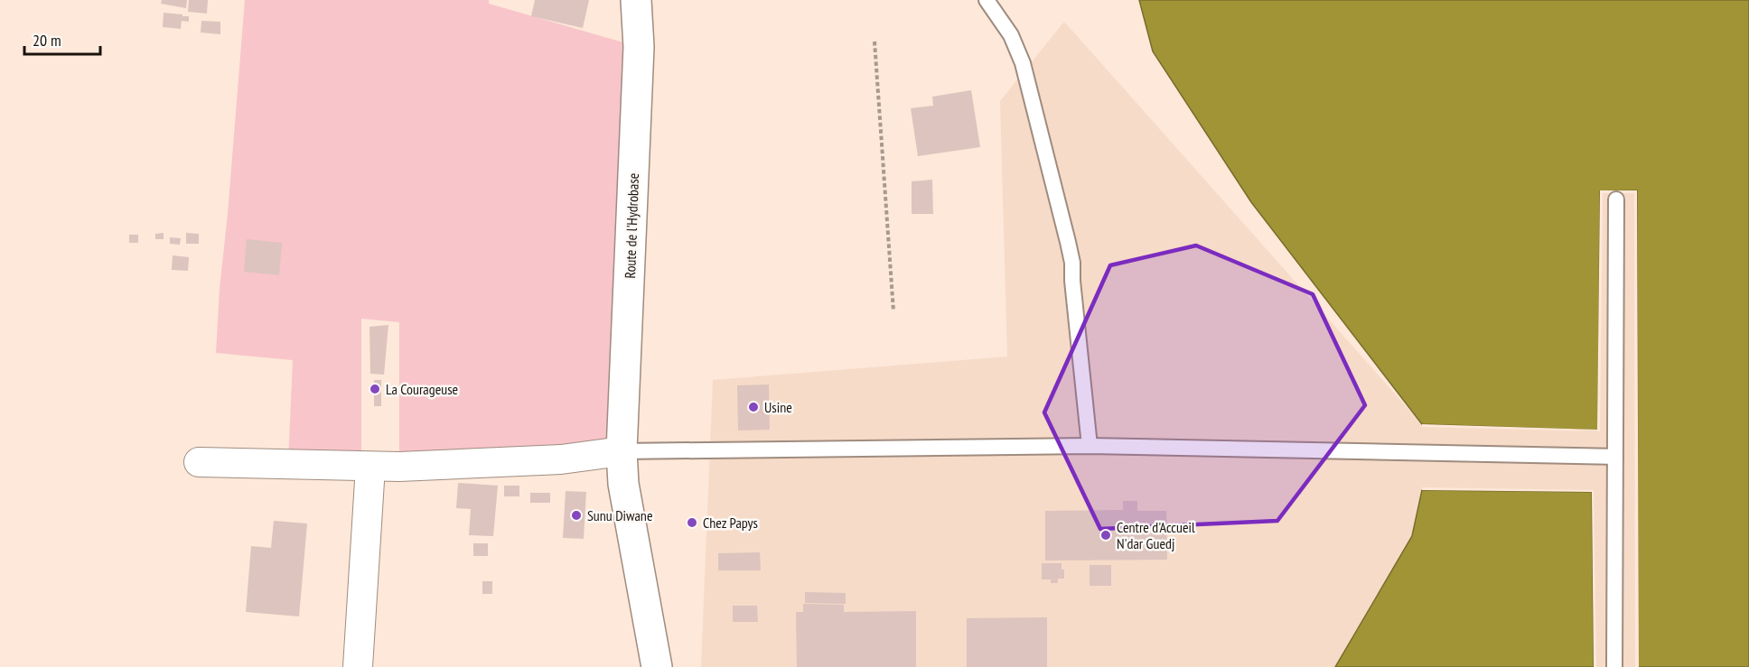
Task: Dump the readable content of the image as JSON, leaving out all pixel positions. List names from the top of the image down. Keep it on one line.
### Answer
{"streets":{"street":["Route de l'Hydrobase"]},"places":["La Courageuse","Usine","Sunu Diwane","Chez Papys","Centre d'Accueil N'dar Guedj"],"scale_bar":"20 m"}
